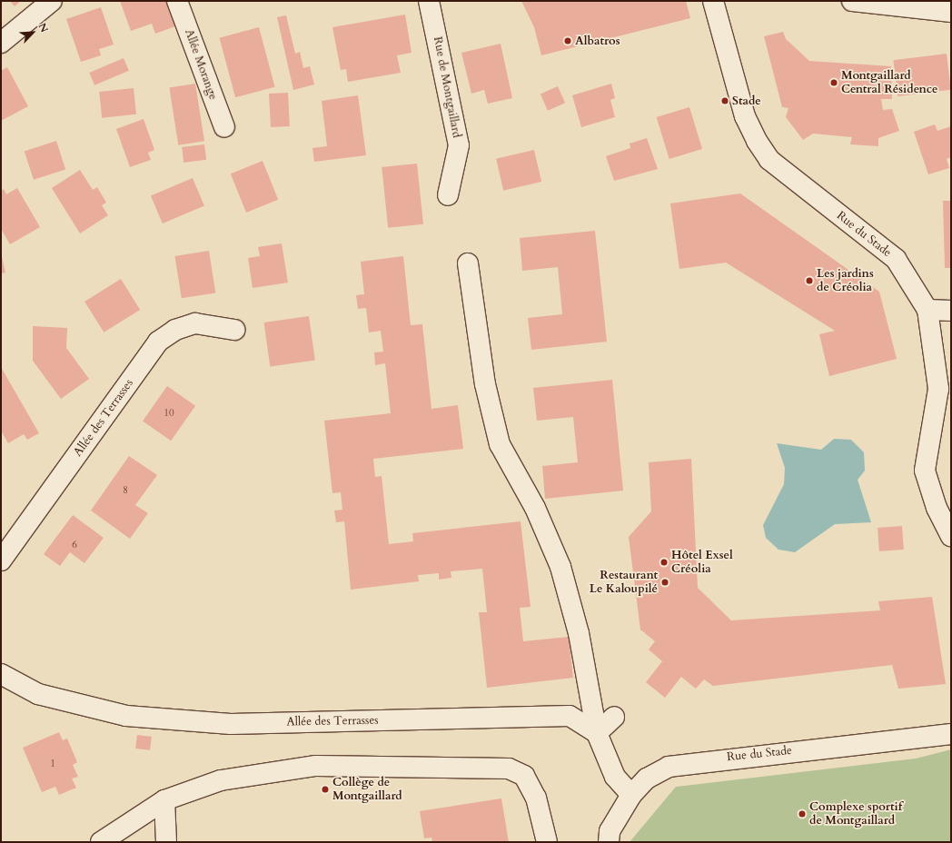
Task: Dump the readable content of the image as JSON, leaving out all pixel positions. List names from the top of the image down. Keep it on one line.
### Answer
{"streets":{"street":["Allée Morange","Rue de Montgaillard","Rue du Stade","Allée des Terrasses"]},"places":["Albatros","Montgaillard Central Résidence","Stade","Les jardins de Créolia","Hôtel Exsel Créolia","Restaurant Le Kaloupilé","Collège de Montgaillard","Complexe sportif de Montgaillard"],"house_numbers":["10","8","6","1"],"north":"top right"}
